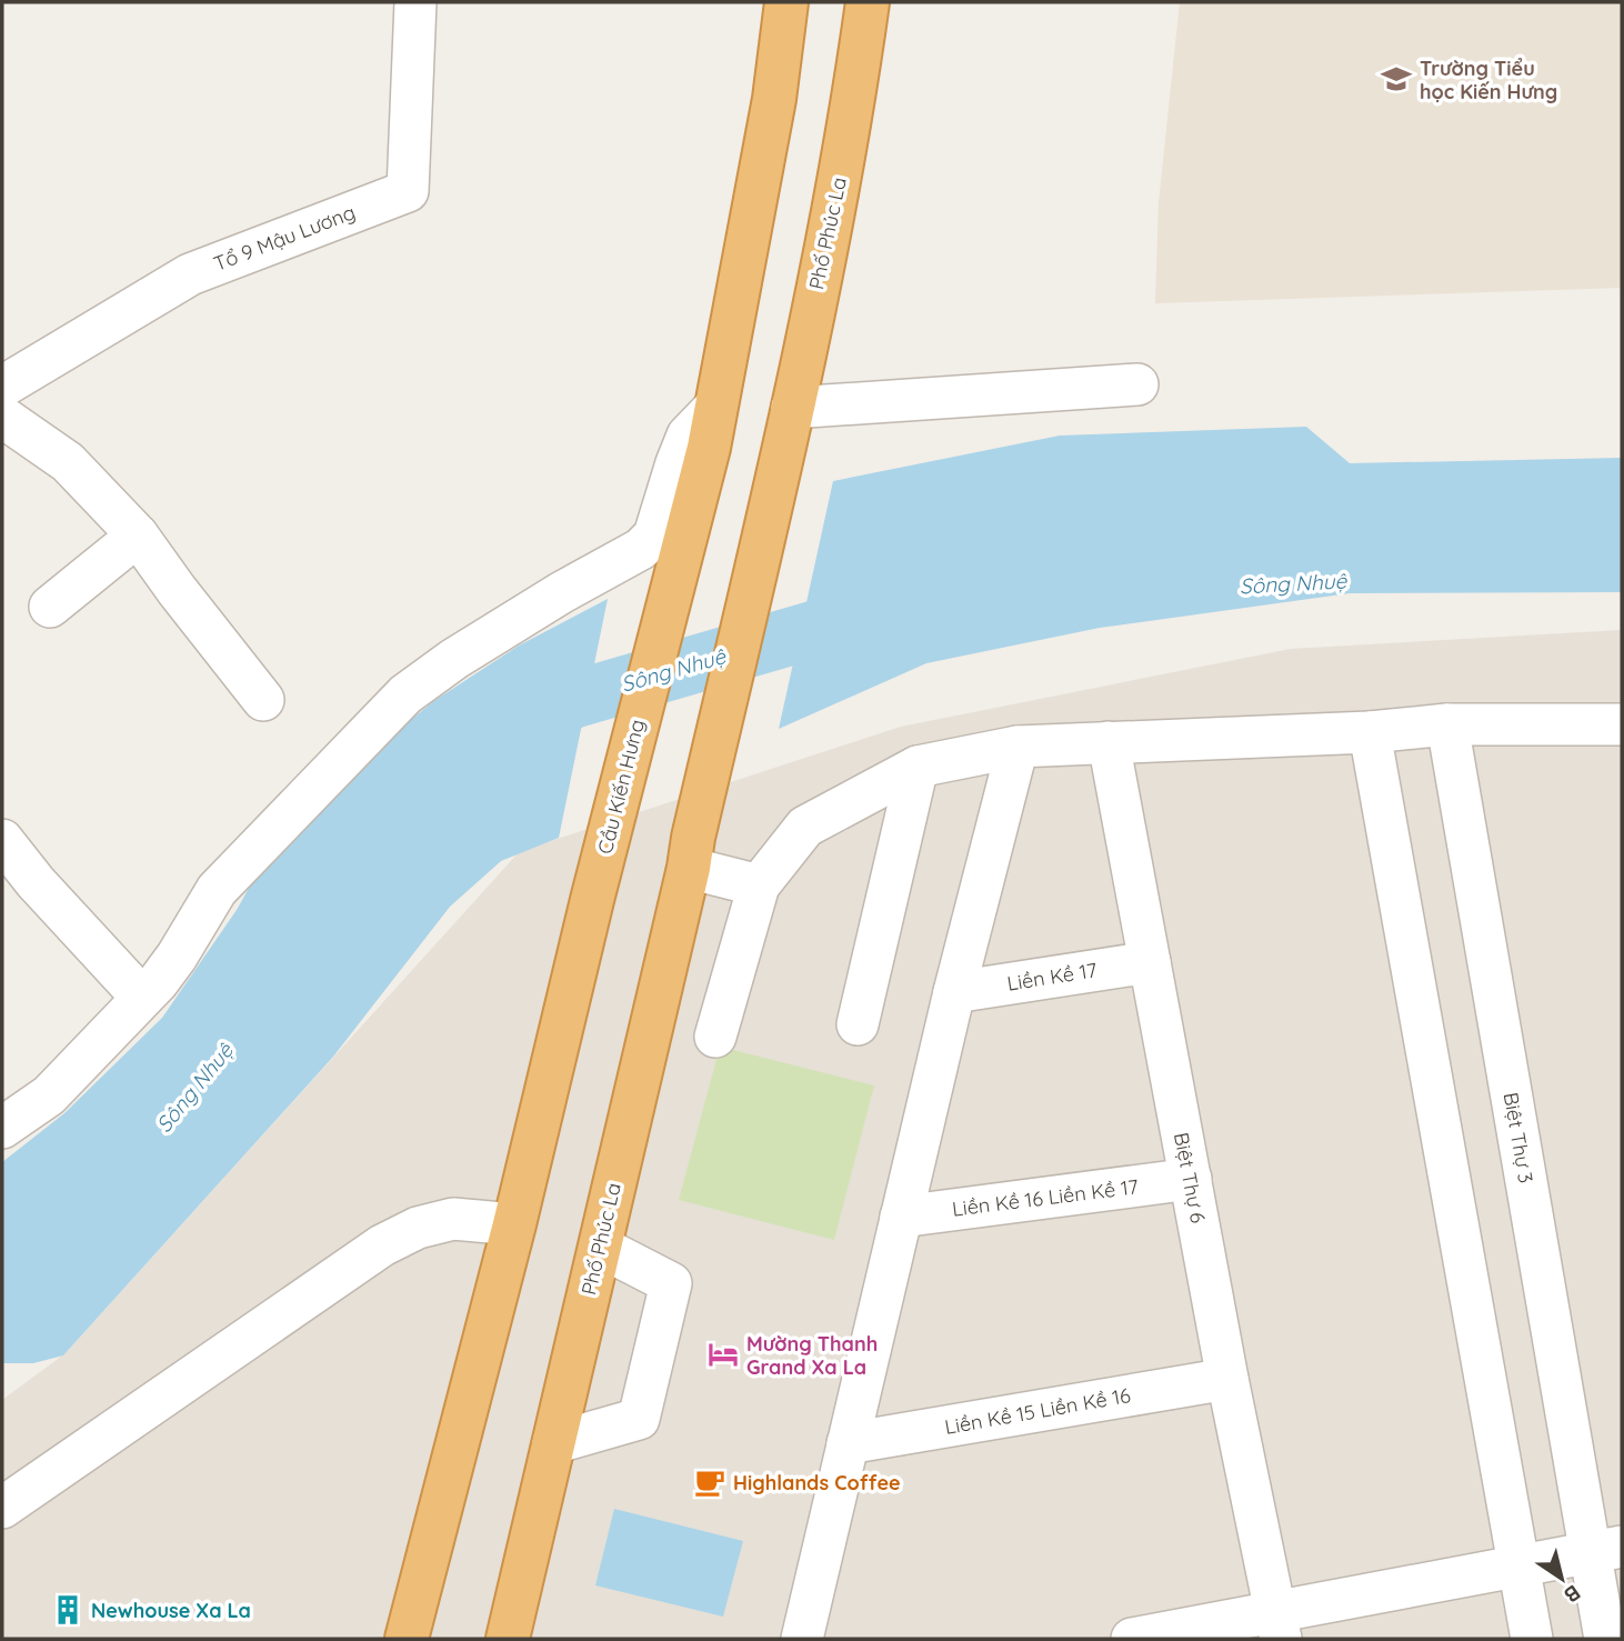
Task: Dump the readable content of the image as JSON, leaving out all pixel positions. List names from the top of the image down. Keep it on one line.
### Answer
{"streets":{"highway":["Phố Phúc La","Cầu Kiến Hưng"],"street":["Tổ 9 Mậu Lương","Liền Kề 17","Biệt Thự 3","Biệt Thự 6","Liền Kề 16 Liền Kề 17","Liền Kề 15 Liền Kề 16"]},"crossings":[["Liền Kề 17","Biệt Thự 6"],["Biệt Thự 6","Liền Kề 16 Liền Kề 17"],["Biệt Thự 6","Liền Kề 15 Liền Kề 16"]],"water":["Sông Nhuệ"],"places":{"school or university":["Trường Tiểu học Kiến Hưng"],"hotel":["Mường Thanh Grand Xa La"],"cafe":["Highlands Coffee"],"building":["Newhouse Xa La"]},"north":"bottom right"}
